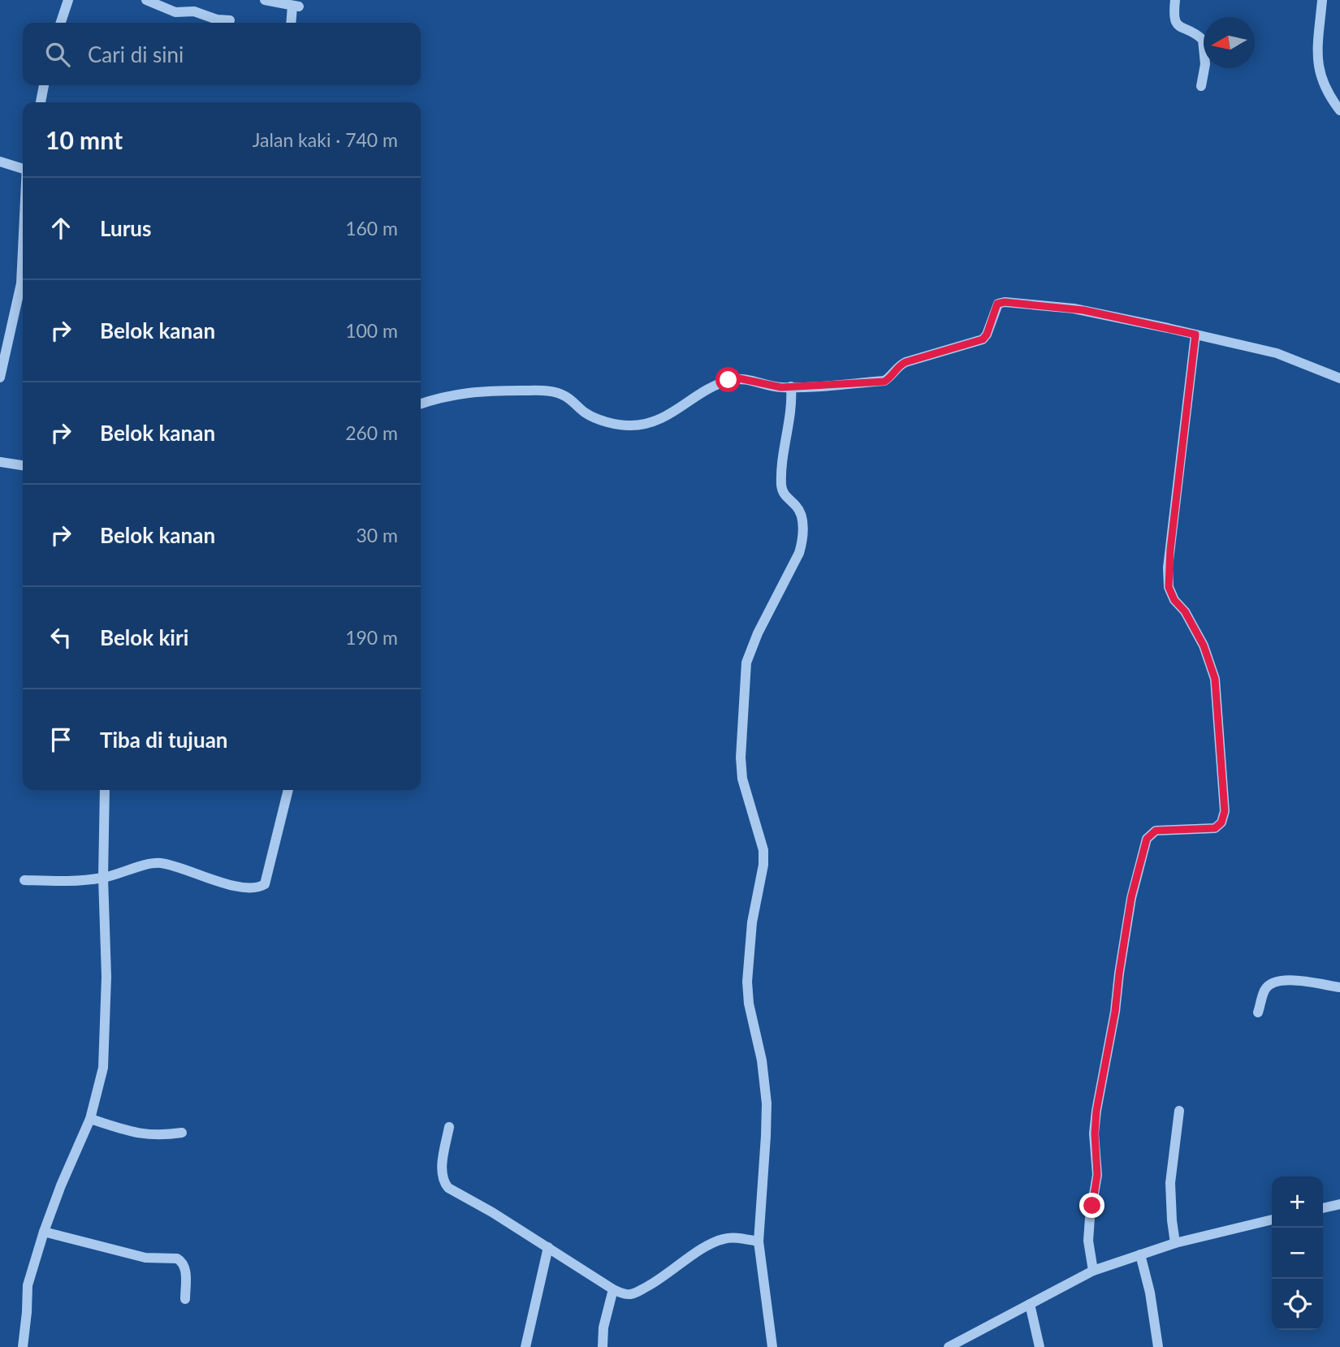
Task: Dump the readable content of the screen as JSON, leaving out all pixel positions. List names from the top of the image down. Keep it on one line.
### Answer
{"north":"left","page":{"search":"Cari di sini","heading":["10 mnt","Jalan kaki · 740 m"],"list":[["Lurus","160 m"],["Belok kanan","100 m"],["Belok kanan","260 m"],["Belok kanan","30 m"],["Belok kiri","190 m"],"Tiba di tujuan"],"map_buttons":["+","−"]}}
